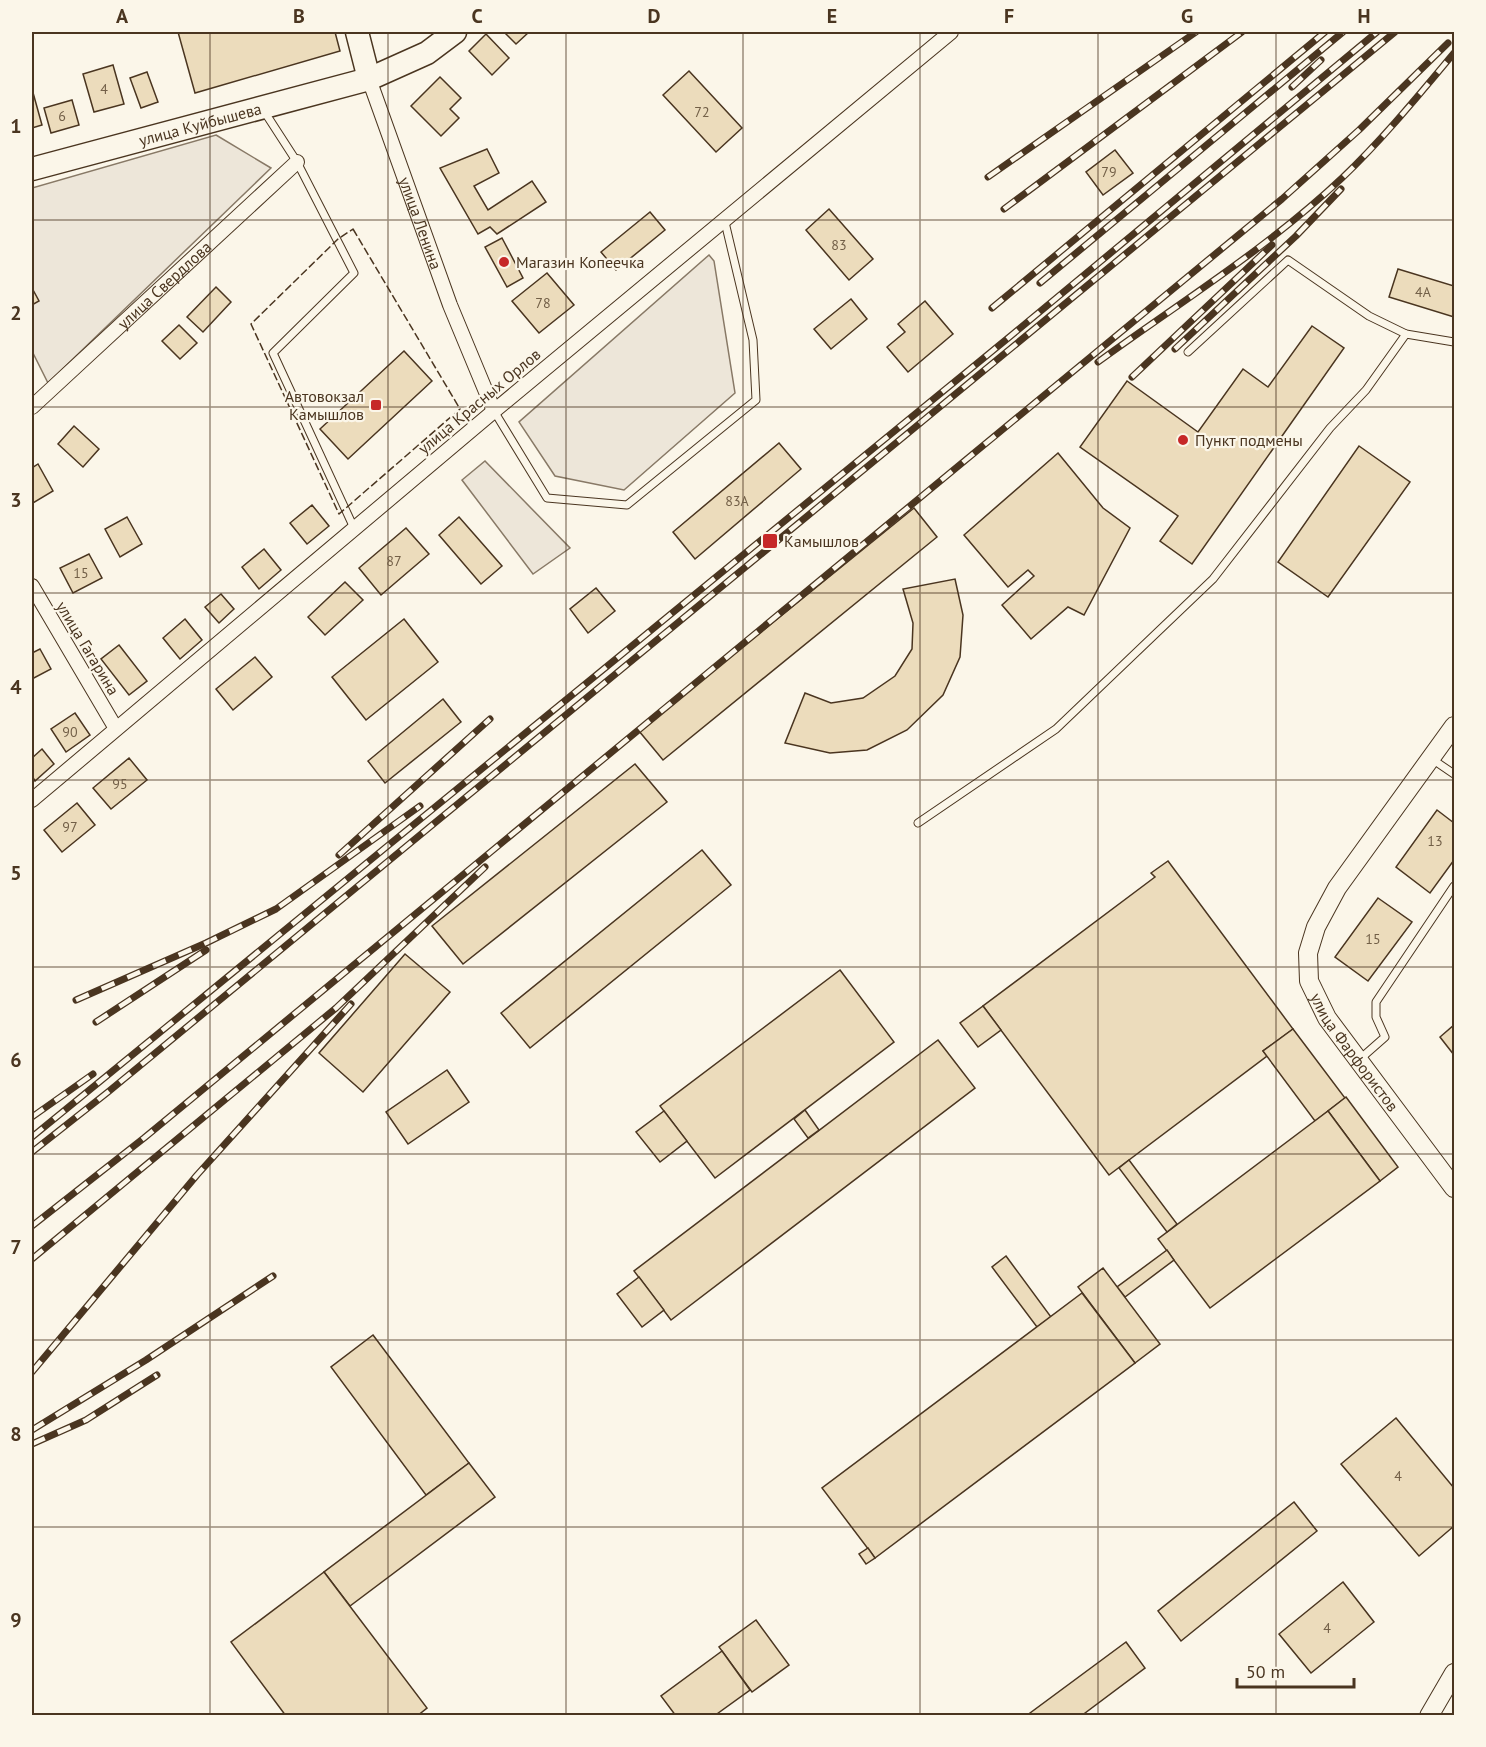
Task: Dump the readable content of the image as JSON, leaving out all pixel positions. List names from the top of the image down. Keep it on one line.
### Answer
{"streets":{"main road":["улица Куйбышева","улица Ленина"],"street":["улица Свердлова","улица Красных Орлов","улица Гагарина","улица Фарфористов"]},"crossings":[["улица Куйбышева","улица Ленина"],["улица Ленина","улица Красных Орлов"],["улица Красных Орлов","улица Гагарина"]],"places":{"other":["Магазин Копеечка","Пункт подмены"],"transit":["Автовокзал Камышлов","Камышлов"]},"house_numbers":["4","72","6","79","83","4А","78","83А","87","15","90","95","97","13","15","4","4"],"scale_bar":"50 m","grid":{"columns":["A","B","C","D","E","F","G","H"],"rows":["1","2","3","4","5","6","7","8","9"]}}
